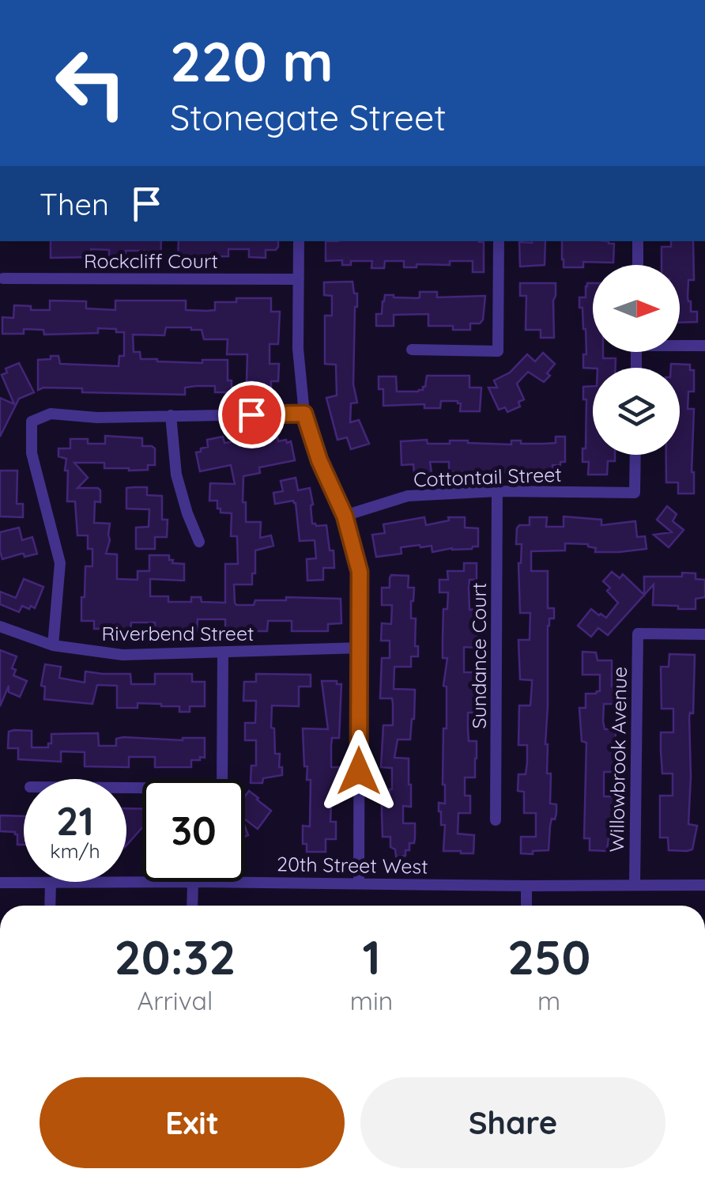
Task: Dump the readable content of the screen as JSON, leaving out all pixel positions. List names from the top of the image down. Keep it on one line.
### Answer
{"streets":{"street":["Rockcliff Court","Cottontail Street","Riverbend Street","Sundance Court","Willowbrook Avenue","20th Street West"]},"crossings":[["Cottontail Street","Sundance Court"],["Willowbrook Avenue","20th Street West"]],"north":"right","page":{"turn":["220 m","Stonegate Street"],"then":"Then","speed":"21 km/h","limit":"30","eta":["20:32","Arrival","1","min","250","m"],"buttons":["Exit","Share"]}}
